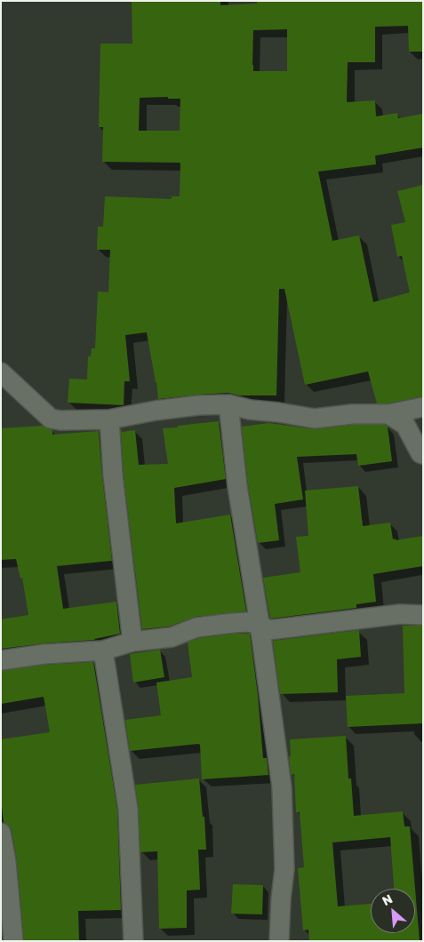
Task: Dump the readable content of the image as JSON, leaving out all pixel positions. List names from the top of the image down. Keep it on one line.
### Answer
{"north":"top left"}
